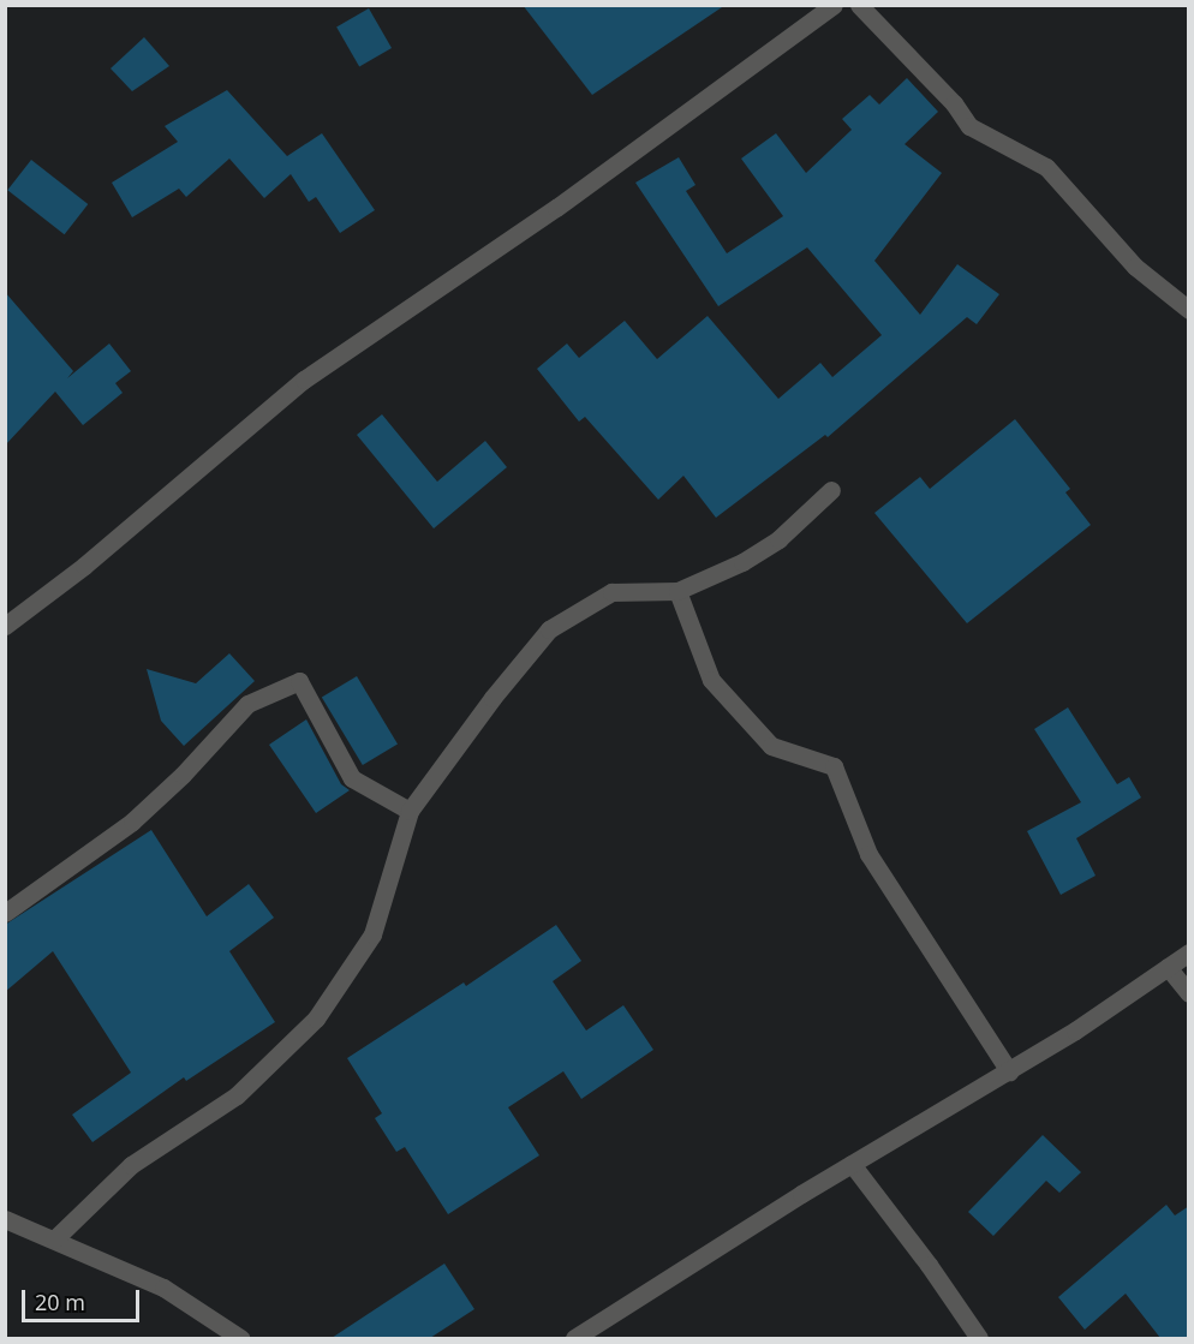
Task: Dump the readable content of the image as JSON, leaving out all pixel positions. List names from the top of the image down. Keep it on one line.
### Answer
{"scale_bar":"20 m"}
